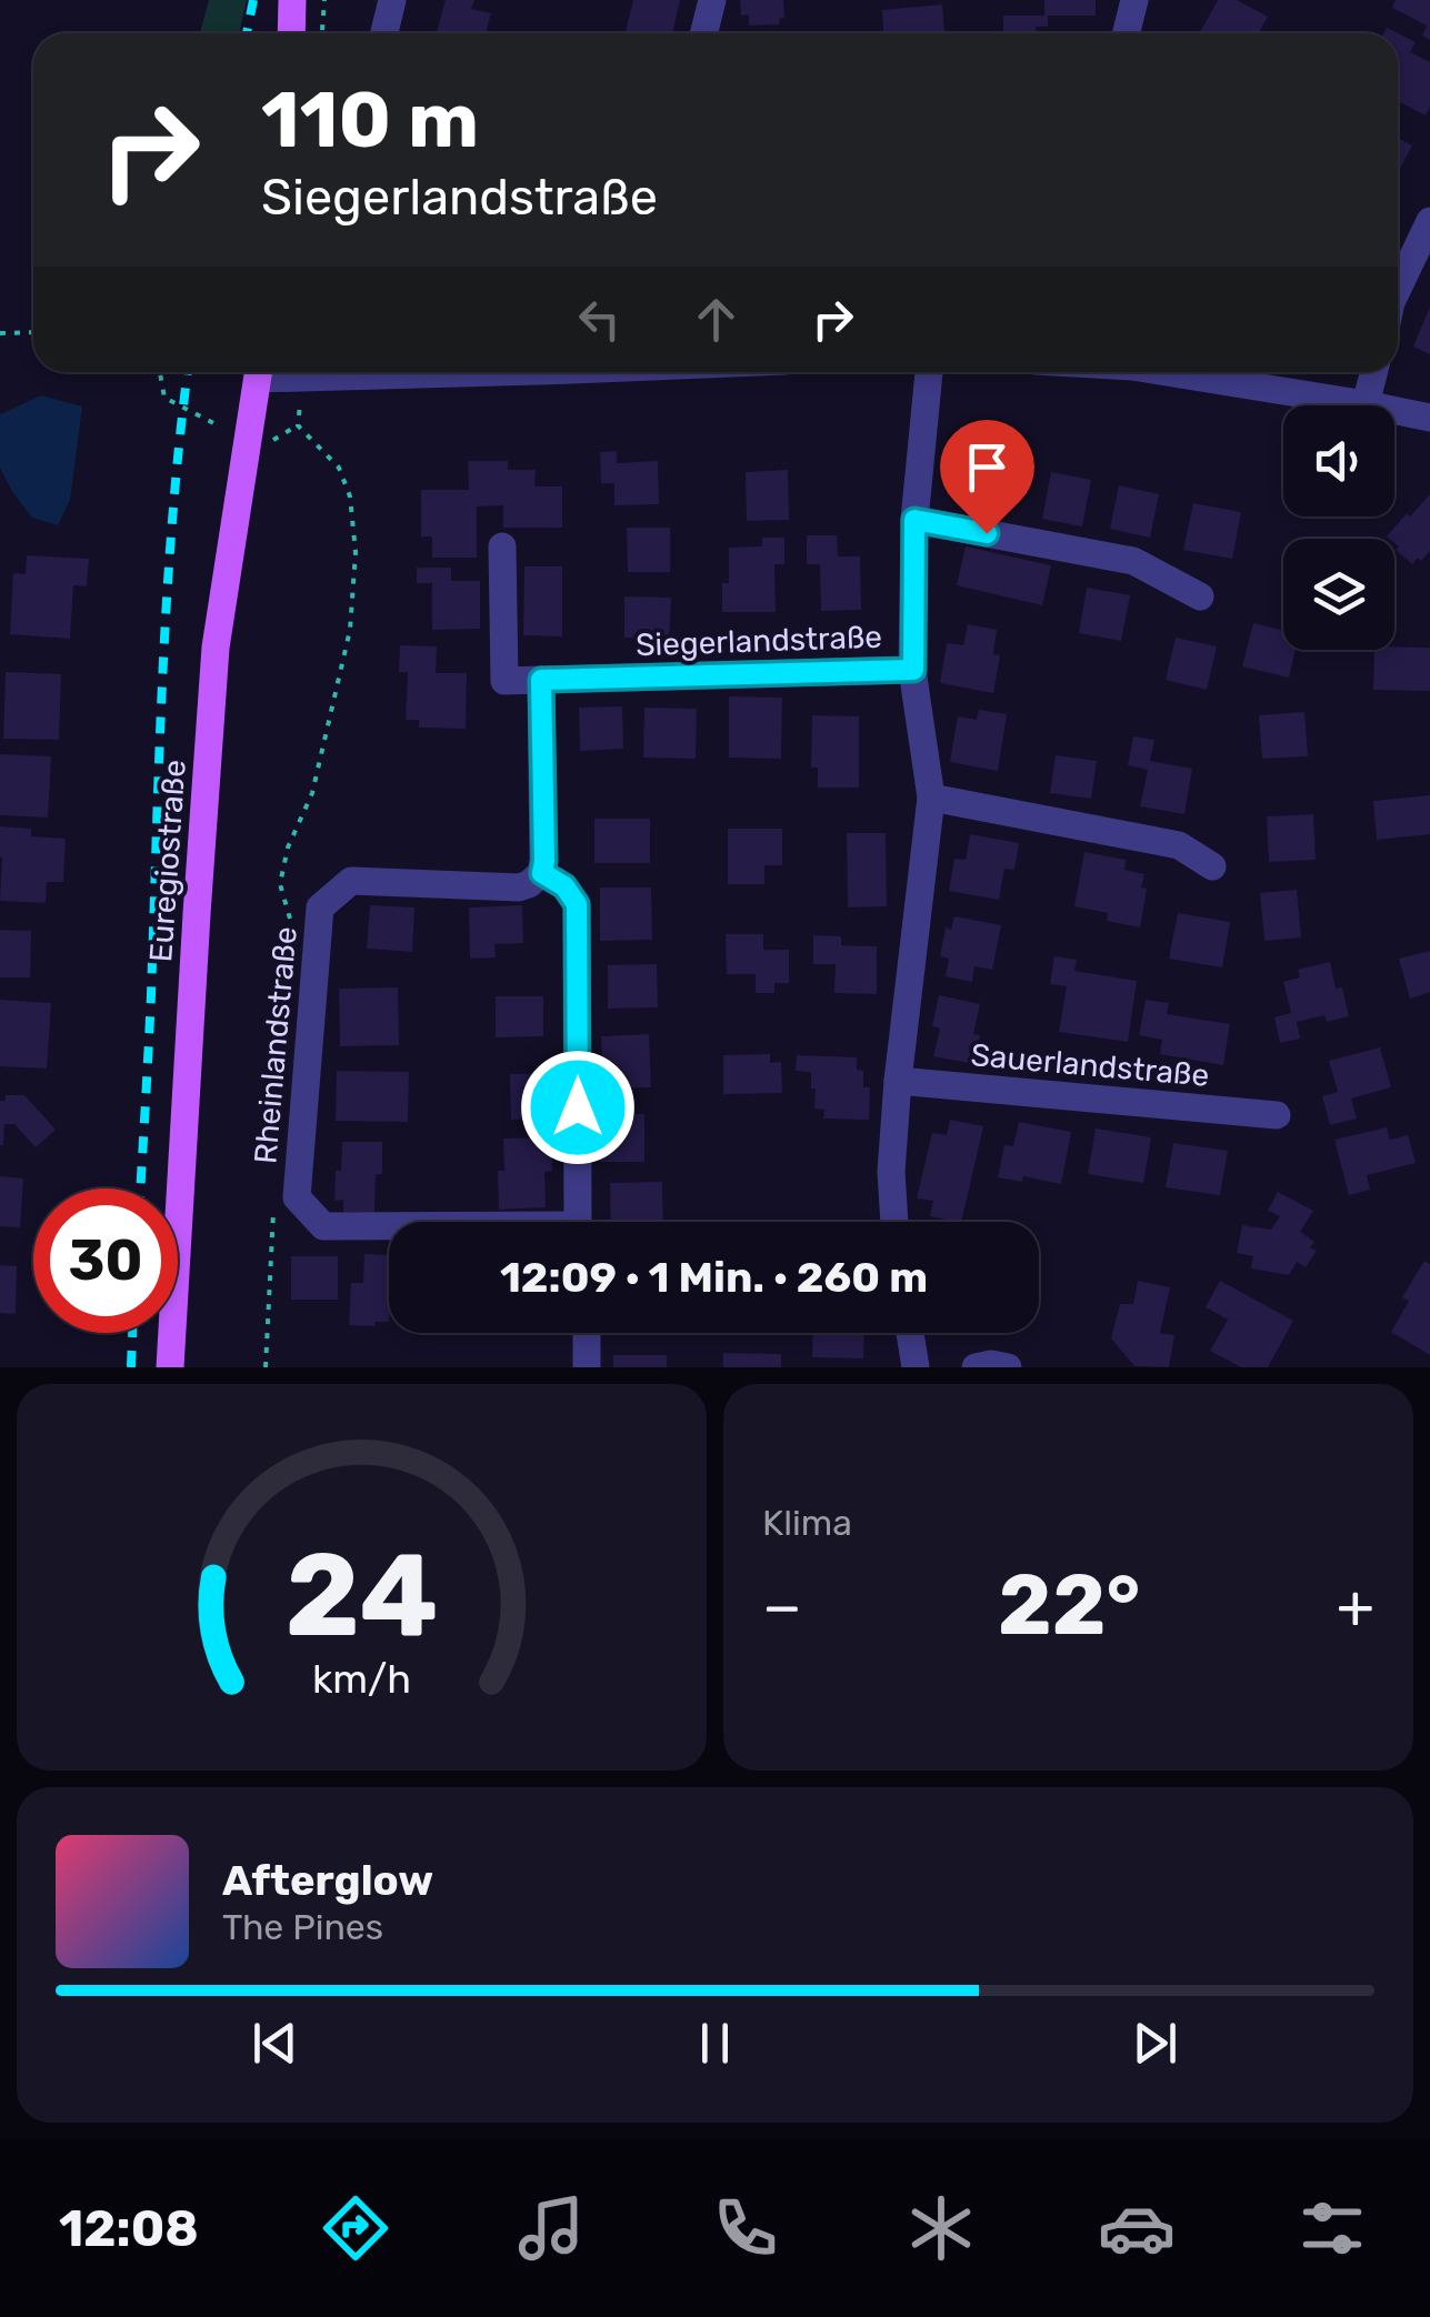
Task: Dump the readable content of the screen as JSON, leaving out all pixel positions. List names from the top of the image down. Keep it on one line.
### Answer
{"streets":{"main road":["Euregiostraße"],"street":["Siegerlandstraße","Rheinlandstraße","Sauerlandstraße"]},"page":{"turn":["110 m","Siegerlandstraße"],"limit":"30","trip":"12:09 · 1 Min. · 260 m","tile":"Klima","heat":["−","22°","+"],"song":["Afterglow","The Pines"],"tabs":"12:08","gauge":["24","km/h"]}}
